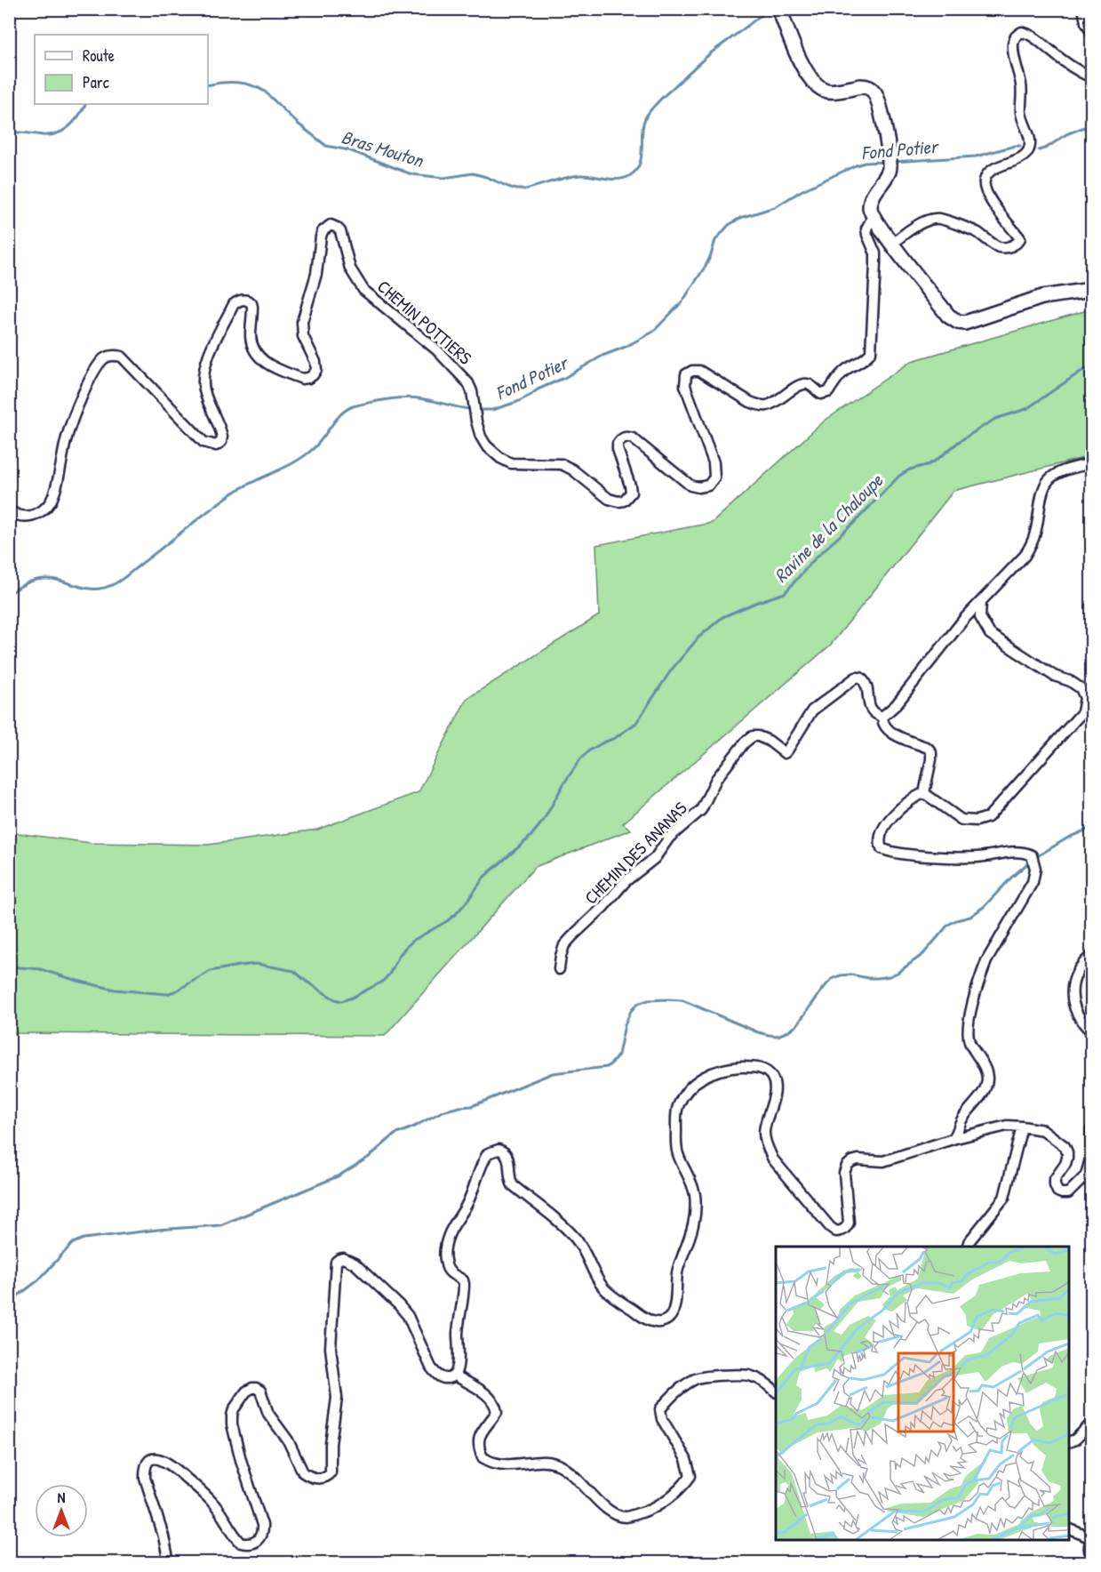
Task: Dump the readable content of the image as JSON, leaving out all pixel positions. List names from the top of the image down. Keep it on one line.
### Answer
{"streets":{"street":["CHEMIN POTTIERS","CHEMIN DES ANANAS"]},"water":["Bras Mouton","Fond Potier","Ravine de la Chaloupe"],"legend":["Route","Parc"],"north":"top"}
